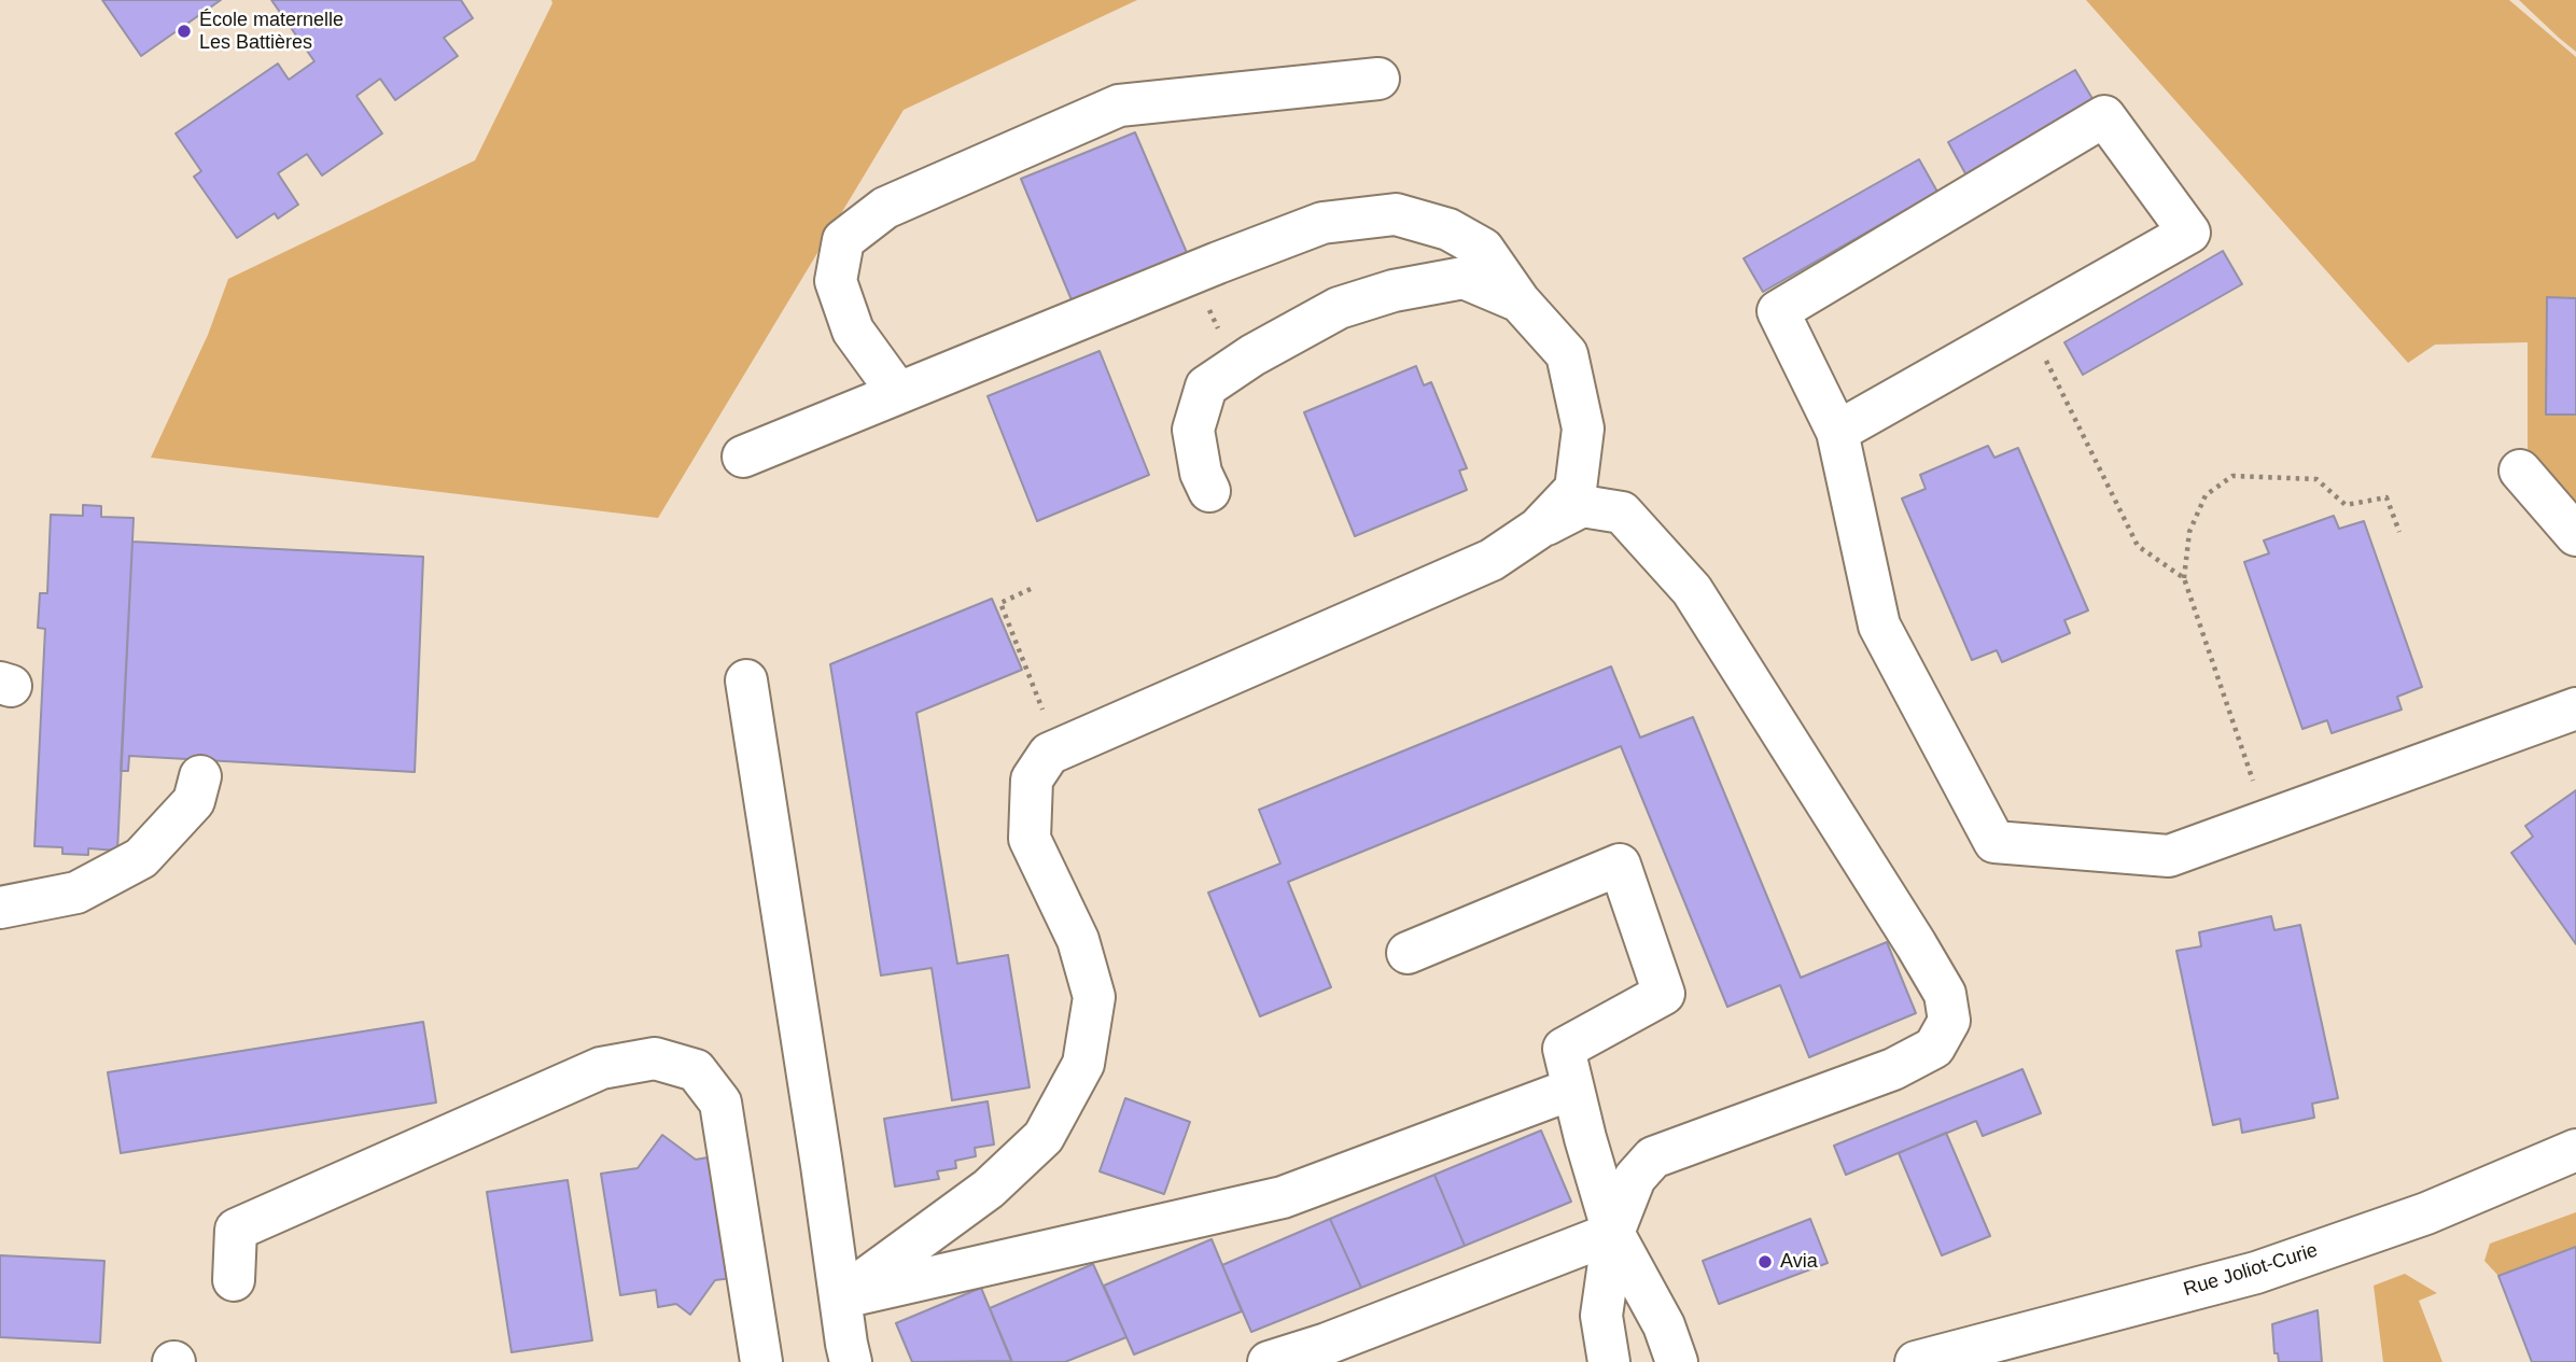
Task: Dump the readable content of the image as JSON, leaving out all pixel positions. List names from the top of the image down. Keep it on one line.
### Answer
{"streets":{"street":["Rue Joliot-Curie"]},"places":["École maternelle Les Battières","Avia"]}
